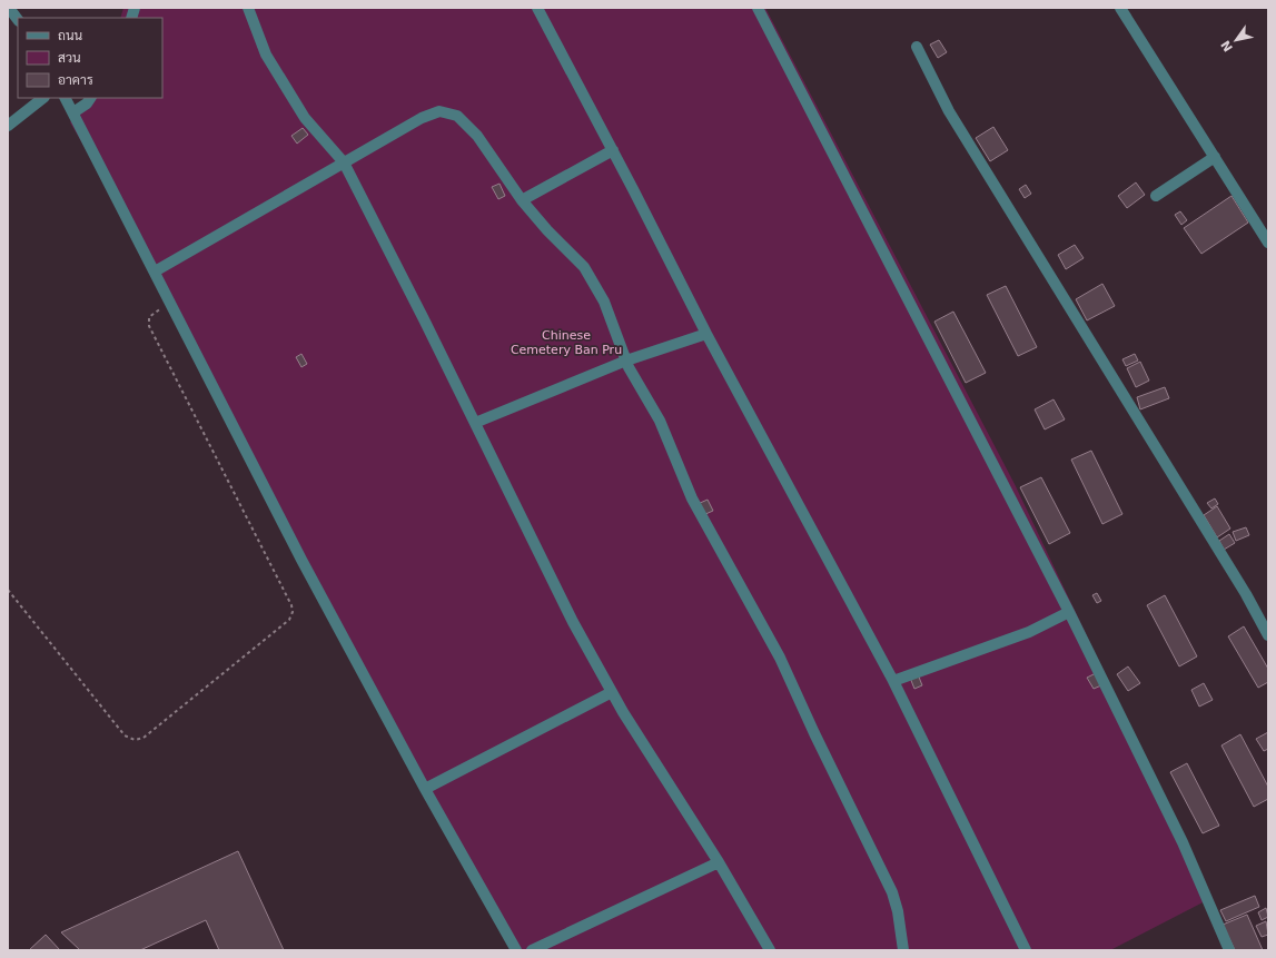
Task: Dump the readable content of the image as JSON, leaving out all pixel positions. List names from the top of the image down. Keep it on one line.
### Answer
{"parks":["Chinese Cemetery Ban Pru"],"legend":["ถนน","สวน","อาคาร"],"north":"bottom left"}
